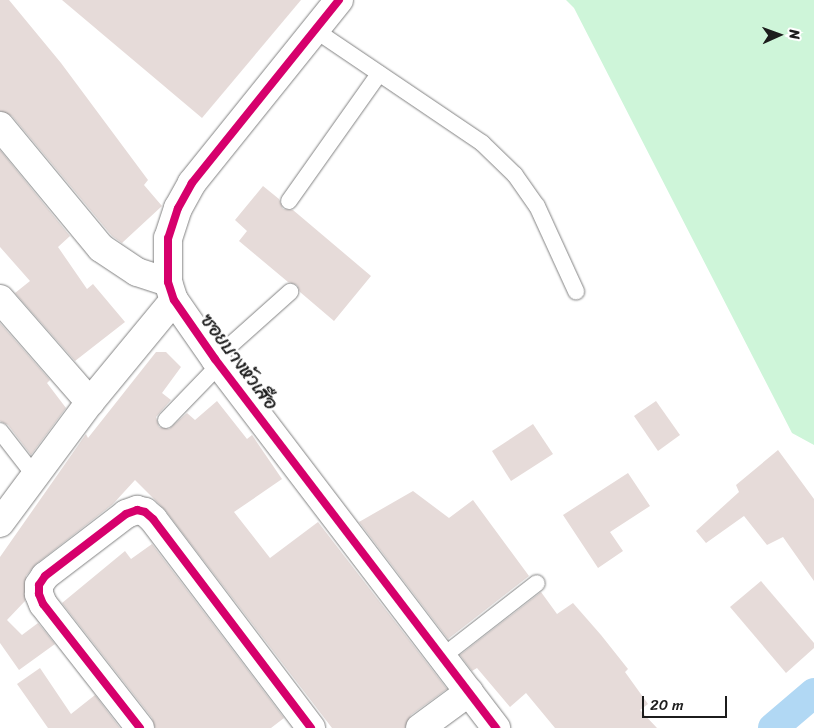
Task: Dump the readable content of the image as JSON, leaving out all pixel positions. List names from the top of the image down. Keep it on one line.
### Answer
{"streets":{"street":["ซอยบางหัวเสือ"]},"scale_bar":"20 m","north":"right"}
